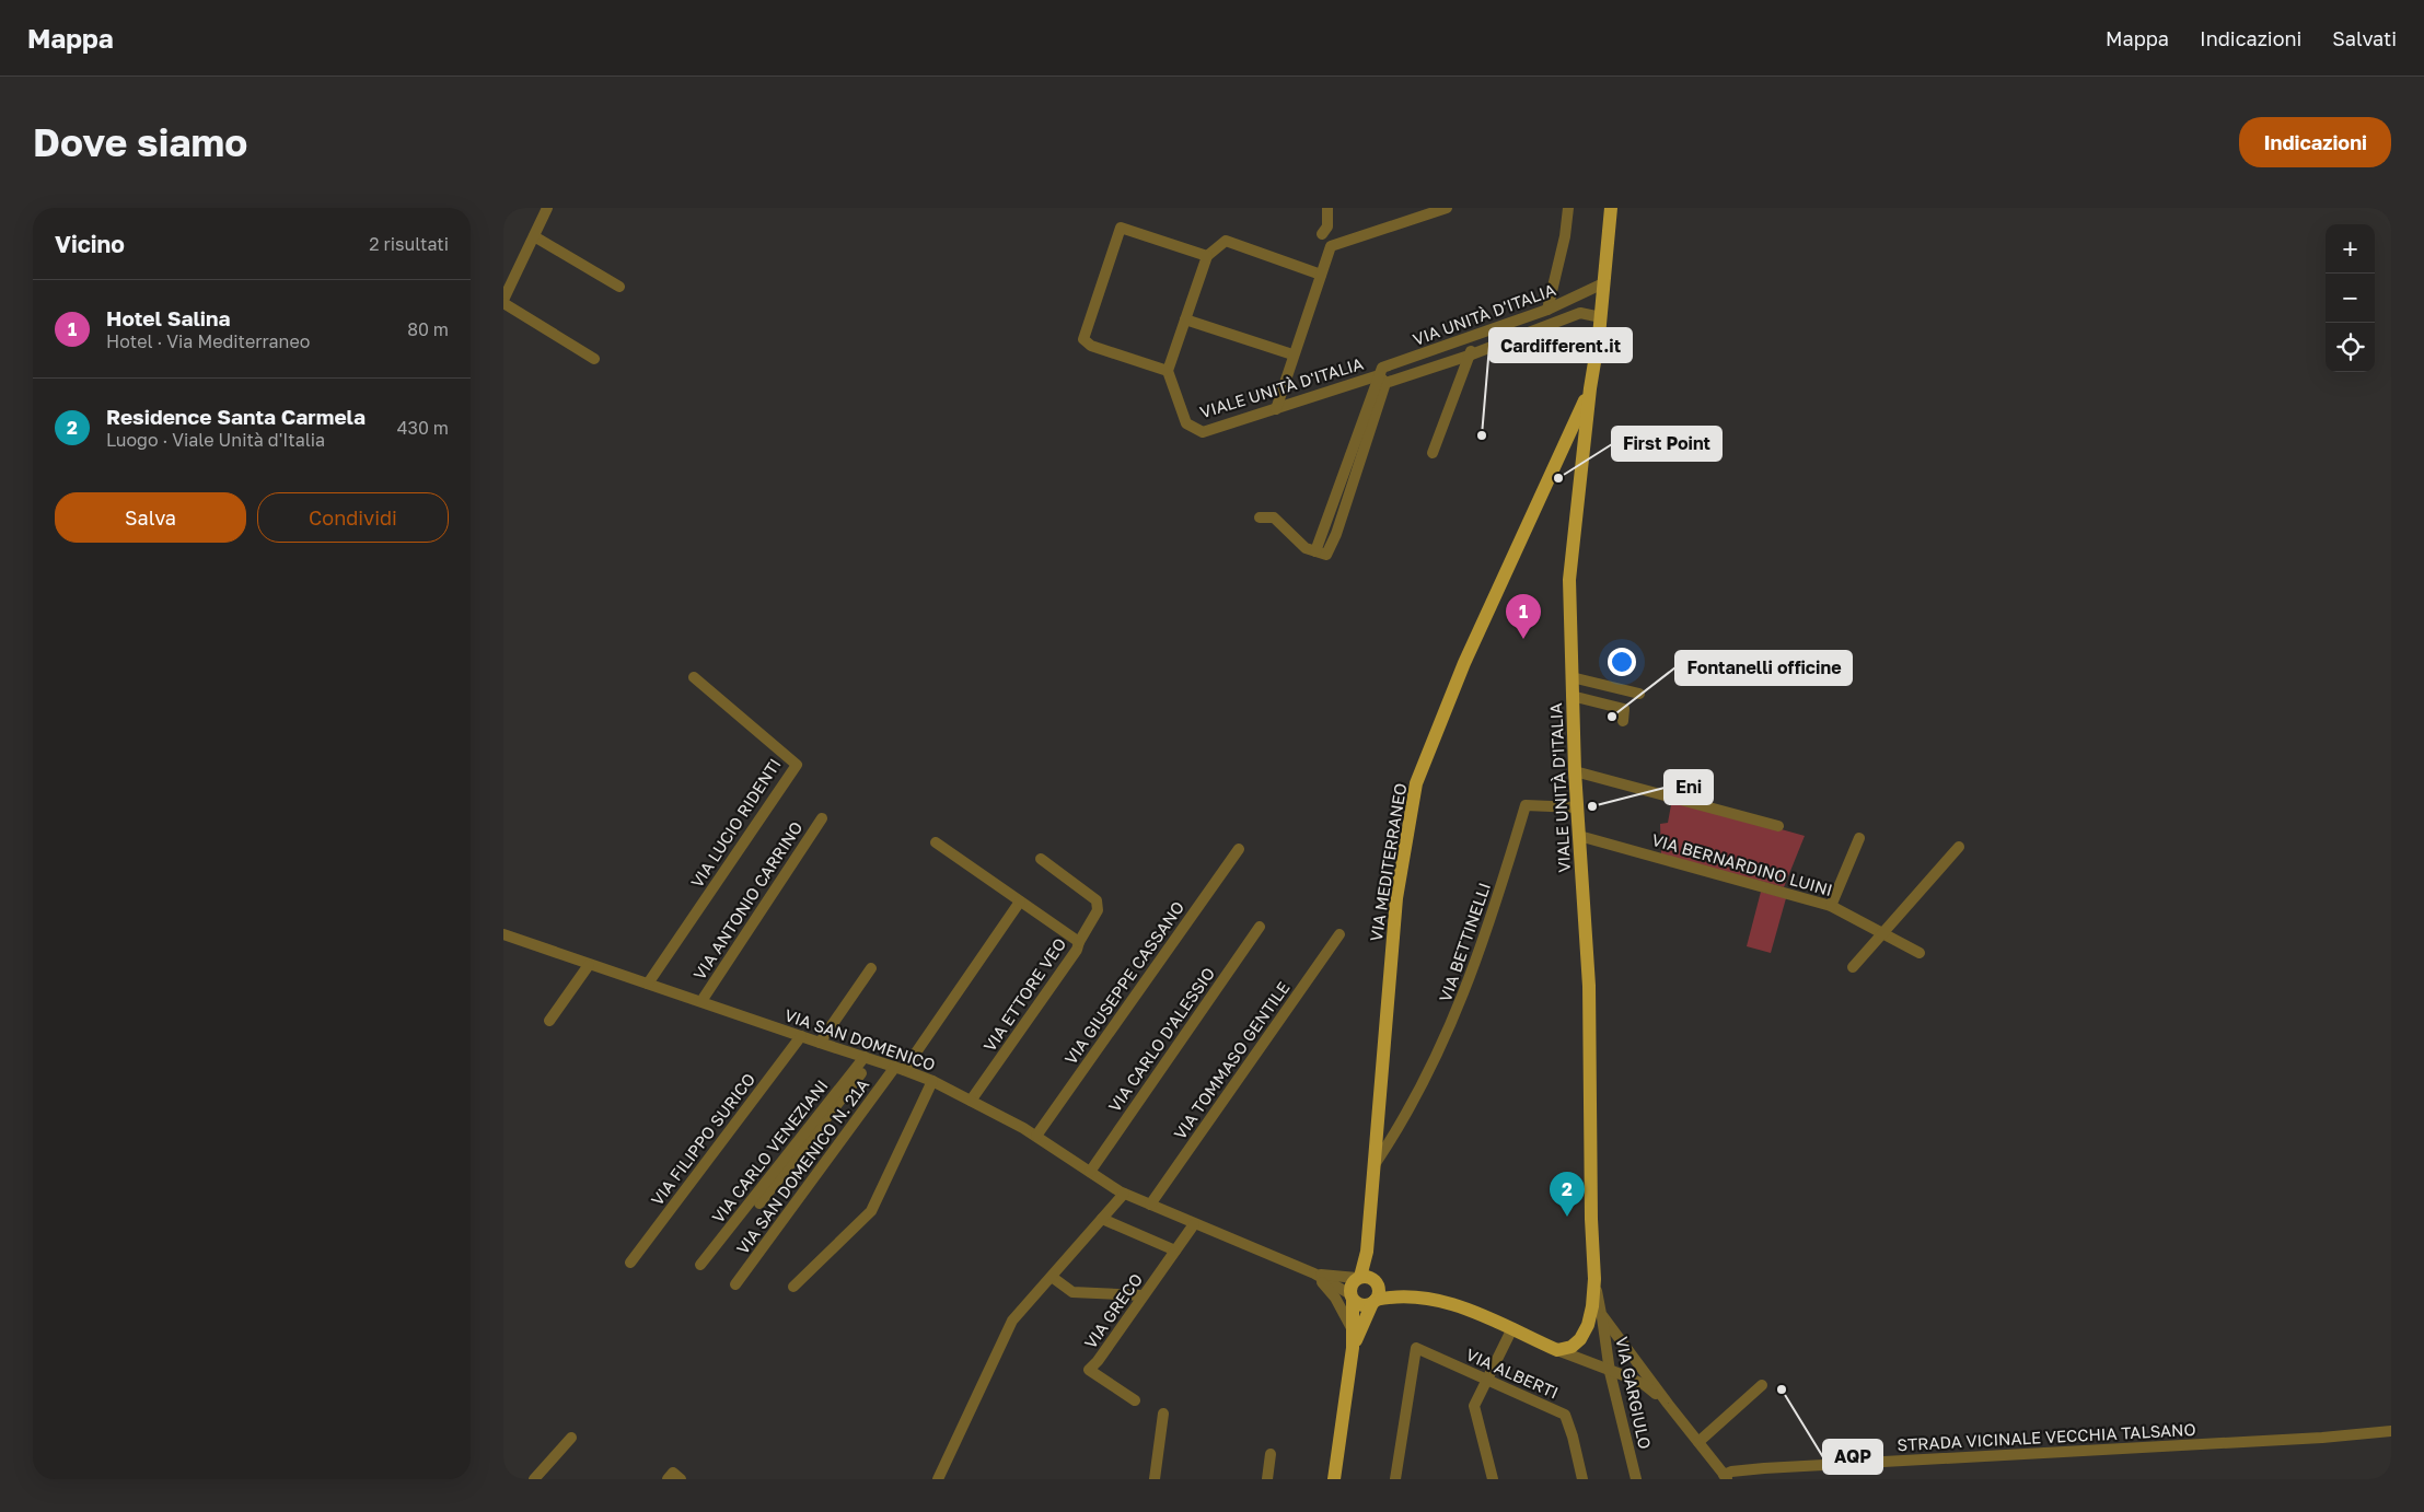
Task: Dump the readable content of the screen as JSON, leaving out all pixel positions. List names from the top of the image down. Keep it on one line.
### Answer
{"streets":{"main road":["VIALE UNITÀ D'ITALIA","VIA MEDITERRANEO"],"street":["VIA UNITÀ D'ITALIA","VIA LUCIO RIDENTI","VIA BERNARDINO LUINI","VIA ANTONIO CARRINO","VIA BETTINELLI","VIA GIUSEPPE CASSANO","VIA ETTORE VEO","VIA SAN DOMENICO","VIA CARLO D'ALESSIO","VIA TOMMASO GENTILE","VIA FILIPPO SURICO","VIA CARLO VENEZIANI","VIA SAN DOMENICO N. 21A","VIA GRECO","VIA ALBERTI","VIA GARGIULO","STRADA VICINALE VECCHIA TALSANO"]},"crossings":[["VIA UNITÀ D'ITALIA","VIALE UNITÀ D'ITALIA"],["VIALE UNITÀ D'ITALIA","VIA MEDITERRANEO"],["VIALE UNITÀ D'ITALIA","VIA BERNARDINO LUINI"],["VIALE UNITÀ D'ITALIA","VIA BETTINELLI"],["VIALE UNITÀ D'ITALIA","VIA GARGIULO"],["VIA LUCIO RIDENTI","VIA SAN DOMENICO"],["VIA MEDITERRANEO","VIA BETTINELLI"],["VIA MEDITERRANEO","VIA SAN DOMENICO"],["VIA ANTONIO CARRINO","VIA SAN DOMENICO"],["VIA GIUSEPPE CASSANO","VIA SAN DOMENICO"],["VIA ETTORE VEO","VIA SAN DOMENICO"],["VIA ETTORE VEO","VIA SAN DOMENICO N. 21A"],["VIA SAN DOMENICO","VIA CARLO D'ALESSIO"],["VIA SAN DOMENICO","VIA TOMMASO GENTILE"],["VIA SAN DOMENICO","VIA FILIPPO SURICO"],["VIA SAN DOMENICO","VIA CARLO VENEZIANI"],["VIA SAN DOMENICO","VIA SAN DOMENICO N. 21A"],["VIA SAN DOMENICO","VIA GRECO"]],"places":["Cardifferent.it","First Point","Fontanelli officine","Eni","AQP"],"page":{"header":"Mappa","nav":["Mappa","Indicazioni","Salvati"],"buttons":["Indicazioni",["Salva","Condividi"]],"title":"Dove siamo","heading":["Vicino","2 risultati"],"map_buttons":["+","−"],"list":[{"mark":"1","name":"Hotel Salina","note":"Hotel · Via Mediterraneo","value":"80 m"},{"mark":"2","name":"Residence Santa Carmela","note":"Luogo · Viale Unità d'Italia","value":"430 m"}],"pins":["1","2"]}}
